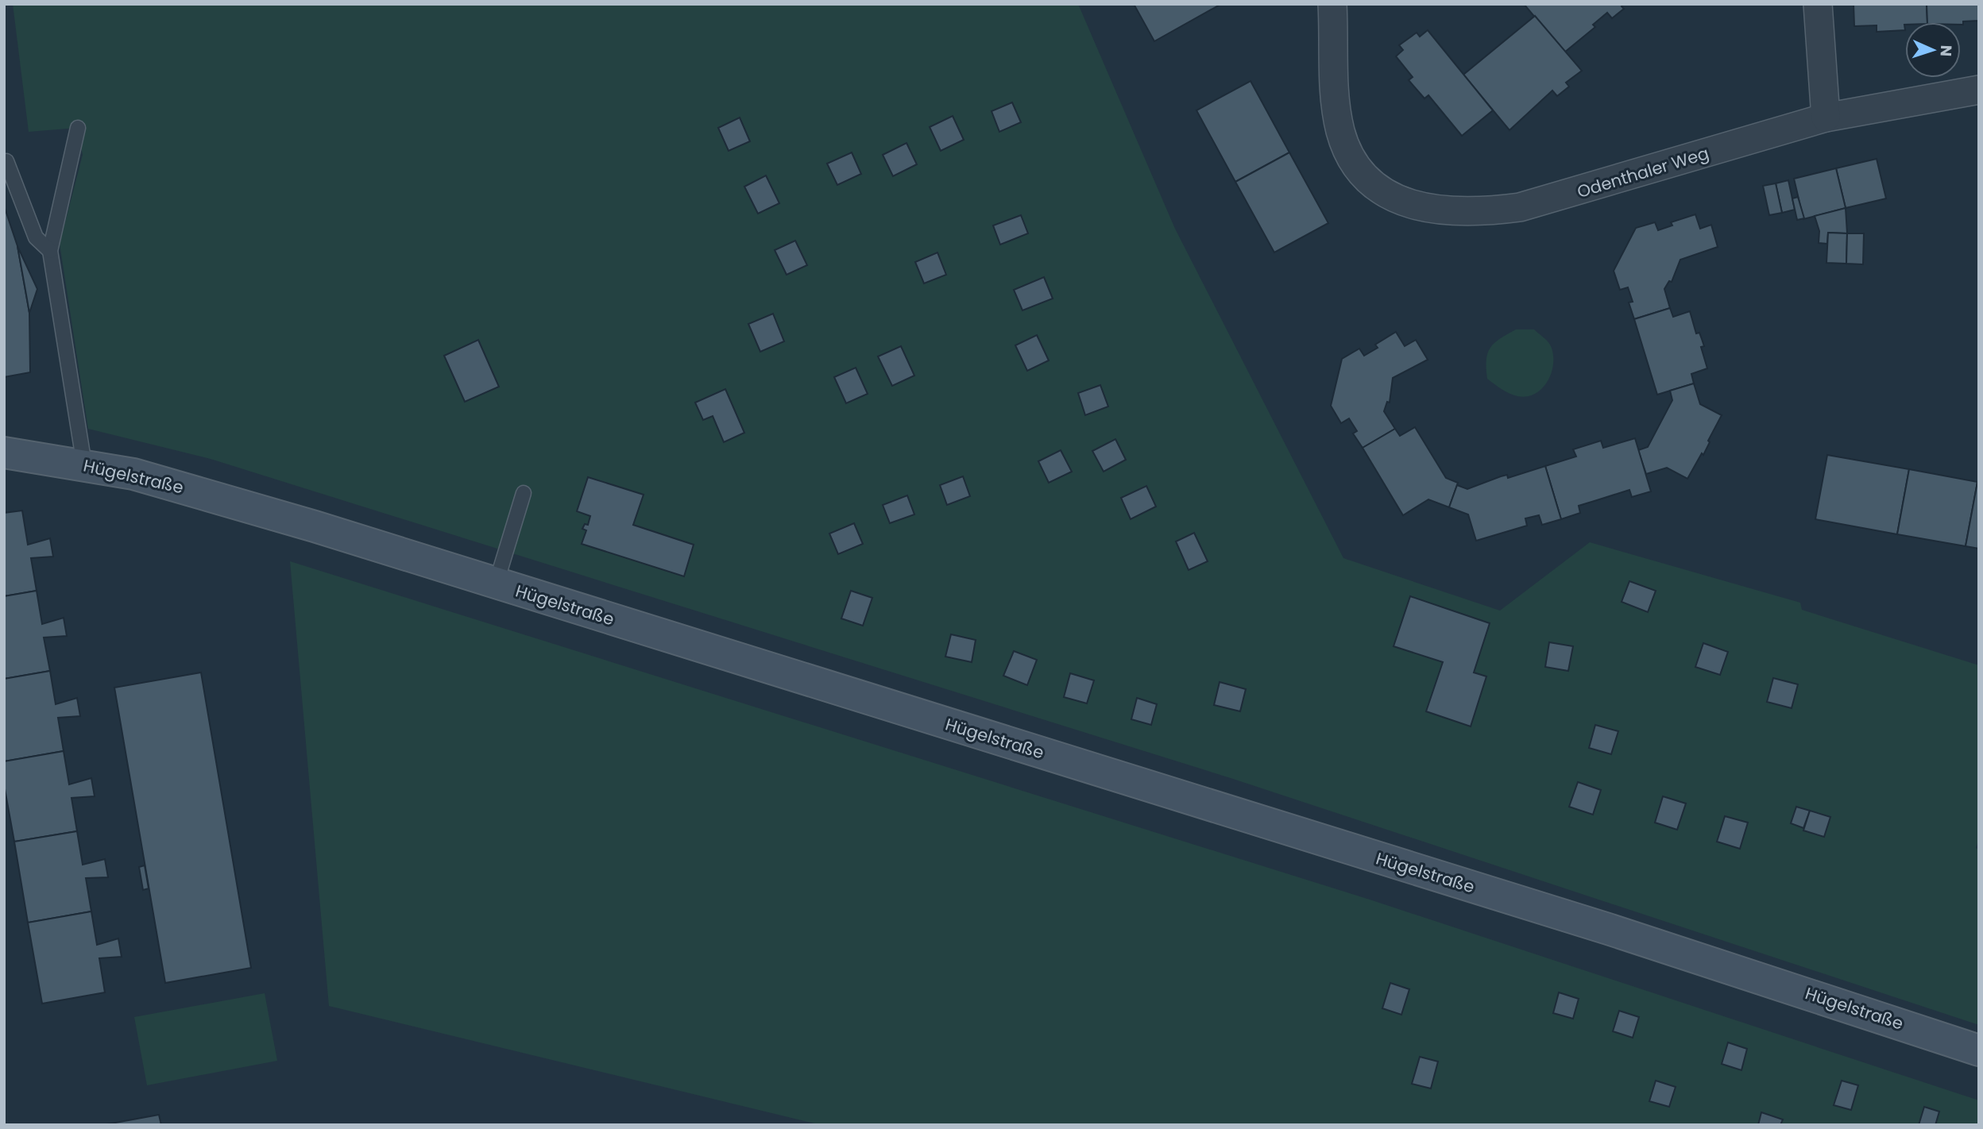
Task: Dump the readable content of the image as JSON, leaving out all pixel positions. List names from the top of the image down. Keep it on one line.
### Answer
{"streets":{"street":["Odenthaler Weg","Hügelstraße"]},"north":"right"}
